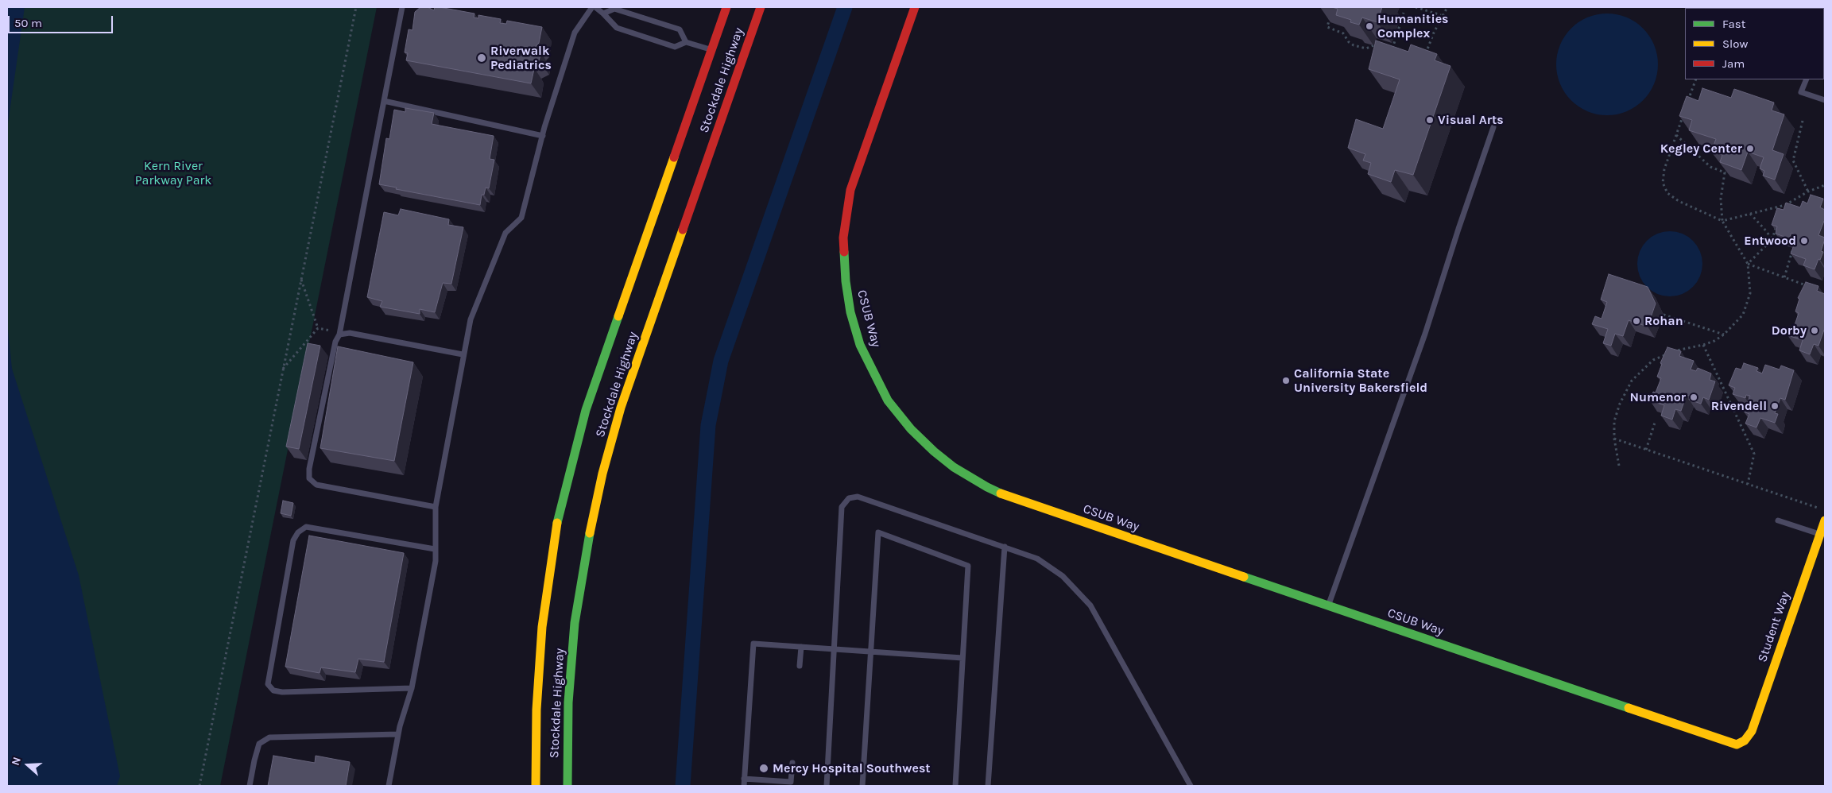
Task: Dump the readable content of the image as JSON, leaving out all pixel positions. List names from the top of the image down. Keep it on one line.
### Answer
{"streets":{"main road":["Stockdale Highway","CSUB Way","Student Way"]},"crossings":[["CSUB Way","Student Way"]],"parks":["Kern River Parkway Park"],"places":["Humanities Complex","Riverwalk Pediatrics","Visual Arts","Kegley Center","Entwood","Rohan","Dorby","California State University Bakersfield","Numenor","Rivendell","Mercy Hospital Southwest"],"legend":["Fast","Slow","Jam"],"scale_bar":"50 m","north":"left"}
